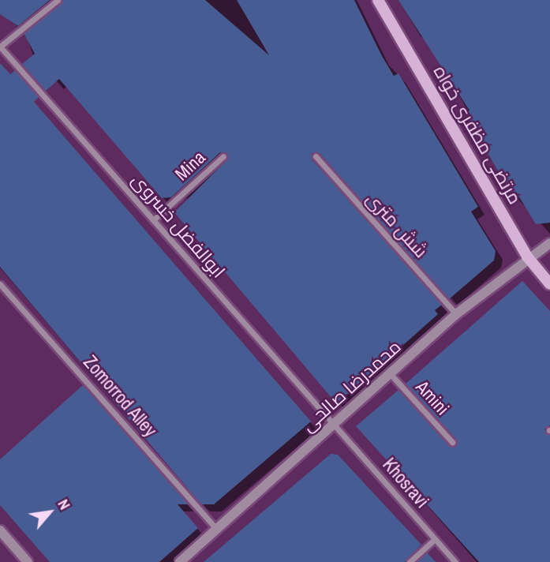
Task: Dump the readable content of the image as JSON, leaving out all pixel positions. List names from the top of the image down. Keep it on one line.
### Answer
{"streets":{"main road":["مرتضی مظفری خواه"],"street":["Mina","شش متری","ابوالفضل خسروی","محمدرضا صالحی","Zomorrod Alley","Amini","Khosravi"]},"crossings":[["مرتضی مظفری خواه","محمدرضا صالحی"],["Mina","ابوالفضل خسروی"],["شش متری","محمدرضا صالحی"],["ابوالفضل خسروی","محمدرضا صالحی"],["ابوالفضل خسروی","Khosravi"],["محمدرضا صالحی","Zomorrod Alley"],["محمدرضا صالحی","Amini"],["محمدرضا صالحی","Khosravi"]],"north":"top right"}
